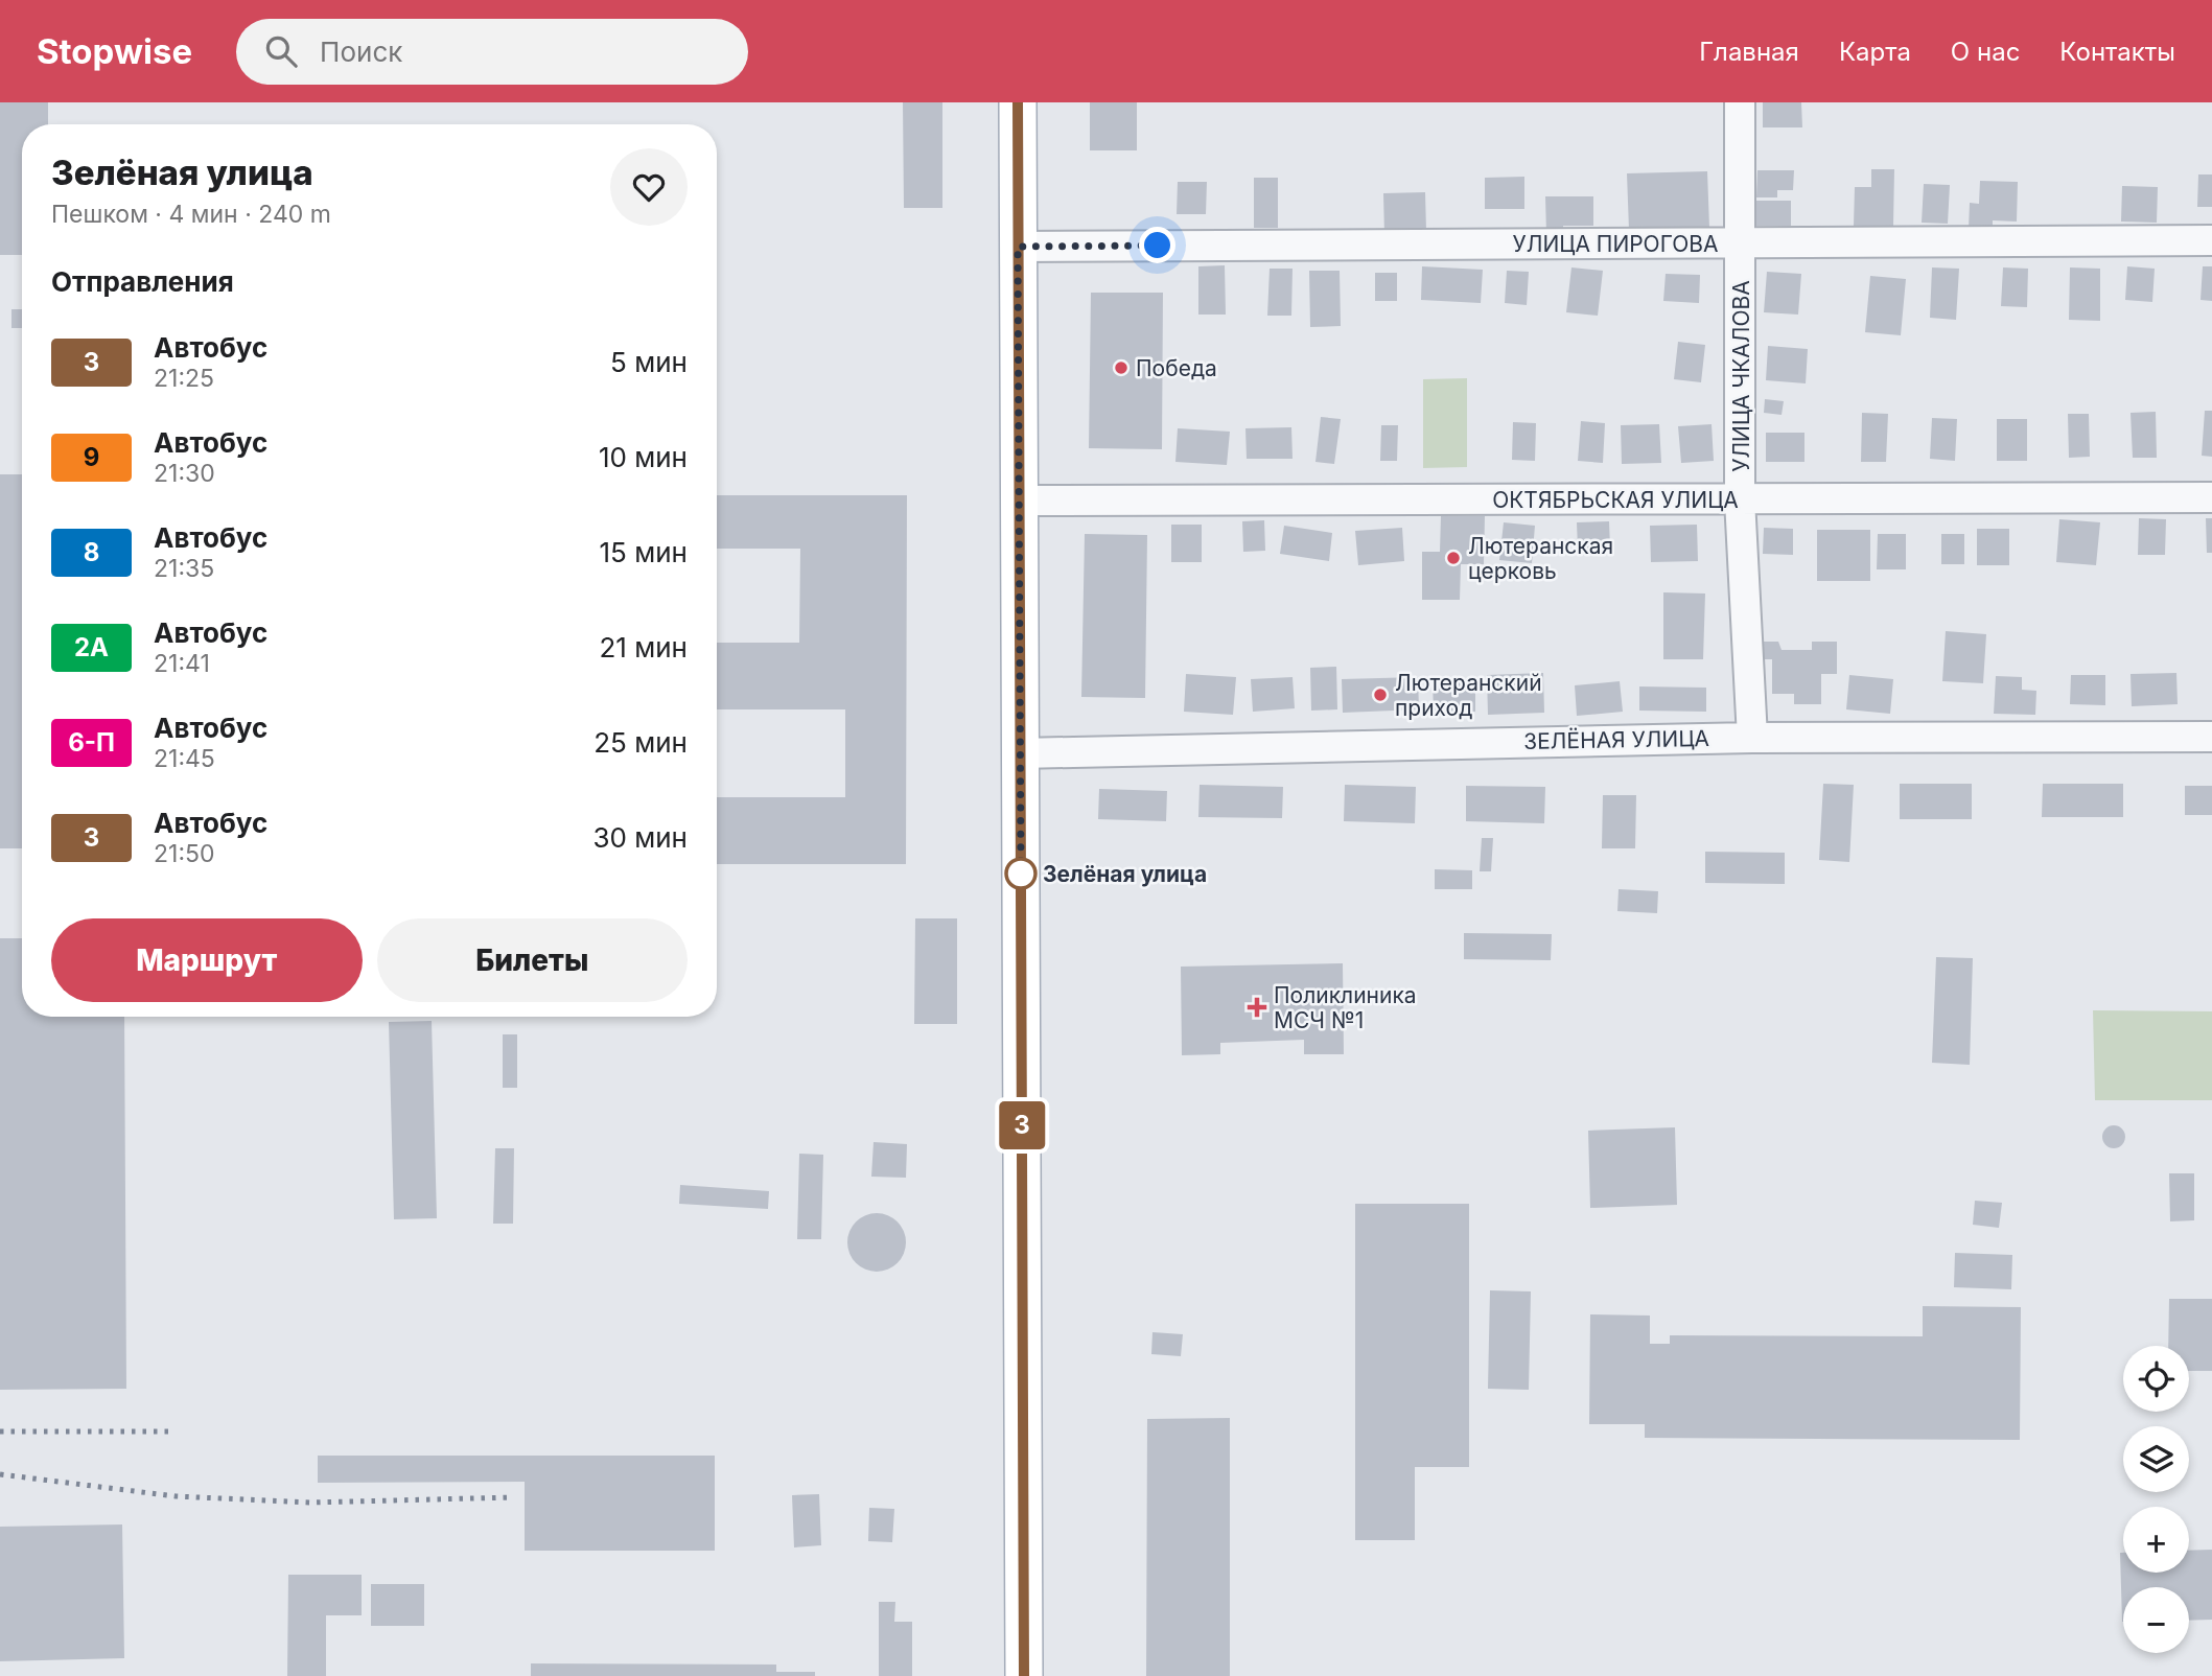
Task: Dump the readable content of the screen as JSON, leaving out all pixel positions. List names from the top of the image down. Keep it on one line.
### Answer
{"streets":{"street":["УЛИЦА ПИРОГОВА","УЛИЦА ЧКАЛОВА","ОКТЯБРЬСКАЯ УЛИЦА","ЗЕЛЁНАЯ УЛИЦА"]},"crossings":[["УЛИЦА ПИРОГОВА","УЛИЦА ЧКАЛОВА"],["УЛИЦА ЧКАЛОВА","ОКТЯБРЬСКАЯ УЛИЦА"],["УЛИЦА ЧКАЛОВА","ЗЕЛЁНАЯ УЛИЦА"]],"places":{"other":["Победа","Лютеранская церковь","Лютеранский приход","Зелёная улица"],"health":["Поликлиника МСЧ №1"]},"lines":["bus line 3"],"page":{"header":"Stopwise","search":"Поиск","nav":["Главная","Карта","О нас","Контакты"],"on_map":"3","heading":[["Зелёная улица","Пешком · 4 мин · 240 m"],"Отправления"],"list":[{"mark":"3","name":"Автобус","note":"21:25","value":"5 мин"},{"mark":"9","name":"Автобус","note":"21:30","value":"10 мин"},{"mark":"8","name":"Автобус","note":"21:35","value":"15 мин"},{"mark":"2А","name":"Автобус","note":"21:41","value":"21 мин"},{"mark":"6-П","name":"Автобус","note":"21:45","value":"25 мин"},{"mark":"3","name":"Автобус","note":"21:50","value":"30 мин"}],"buttons":["Маршрут","Билеты"],"map_buttons":["+","−"]}}
